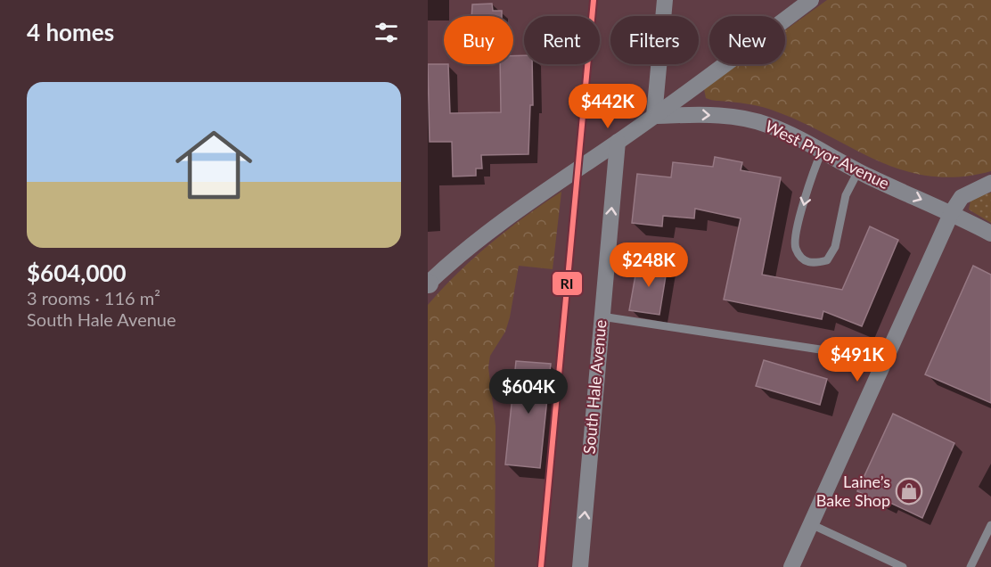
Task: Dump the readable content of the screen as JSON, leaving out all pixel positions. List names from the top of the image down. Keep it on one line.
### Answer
{"streets":{"street":["West Pryor Avenue","South Hale Avenue"]},"one_way":["West Pryor Avenue","South Hale Avenue"],"places":{"shop":["Laine’s Bake Shop"]},"lines":["transit line RI"],"page":{"heading":"4 homes","chip":["Buy","Rent","Filters","New"],"list":[{"name":"$604,000","note":"3 rooms · 116 m² · South Hale Avenue"}],"price":["$442K","$248K","$491K","$604K"]}}
